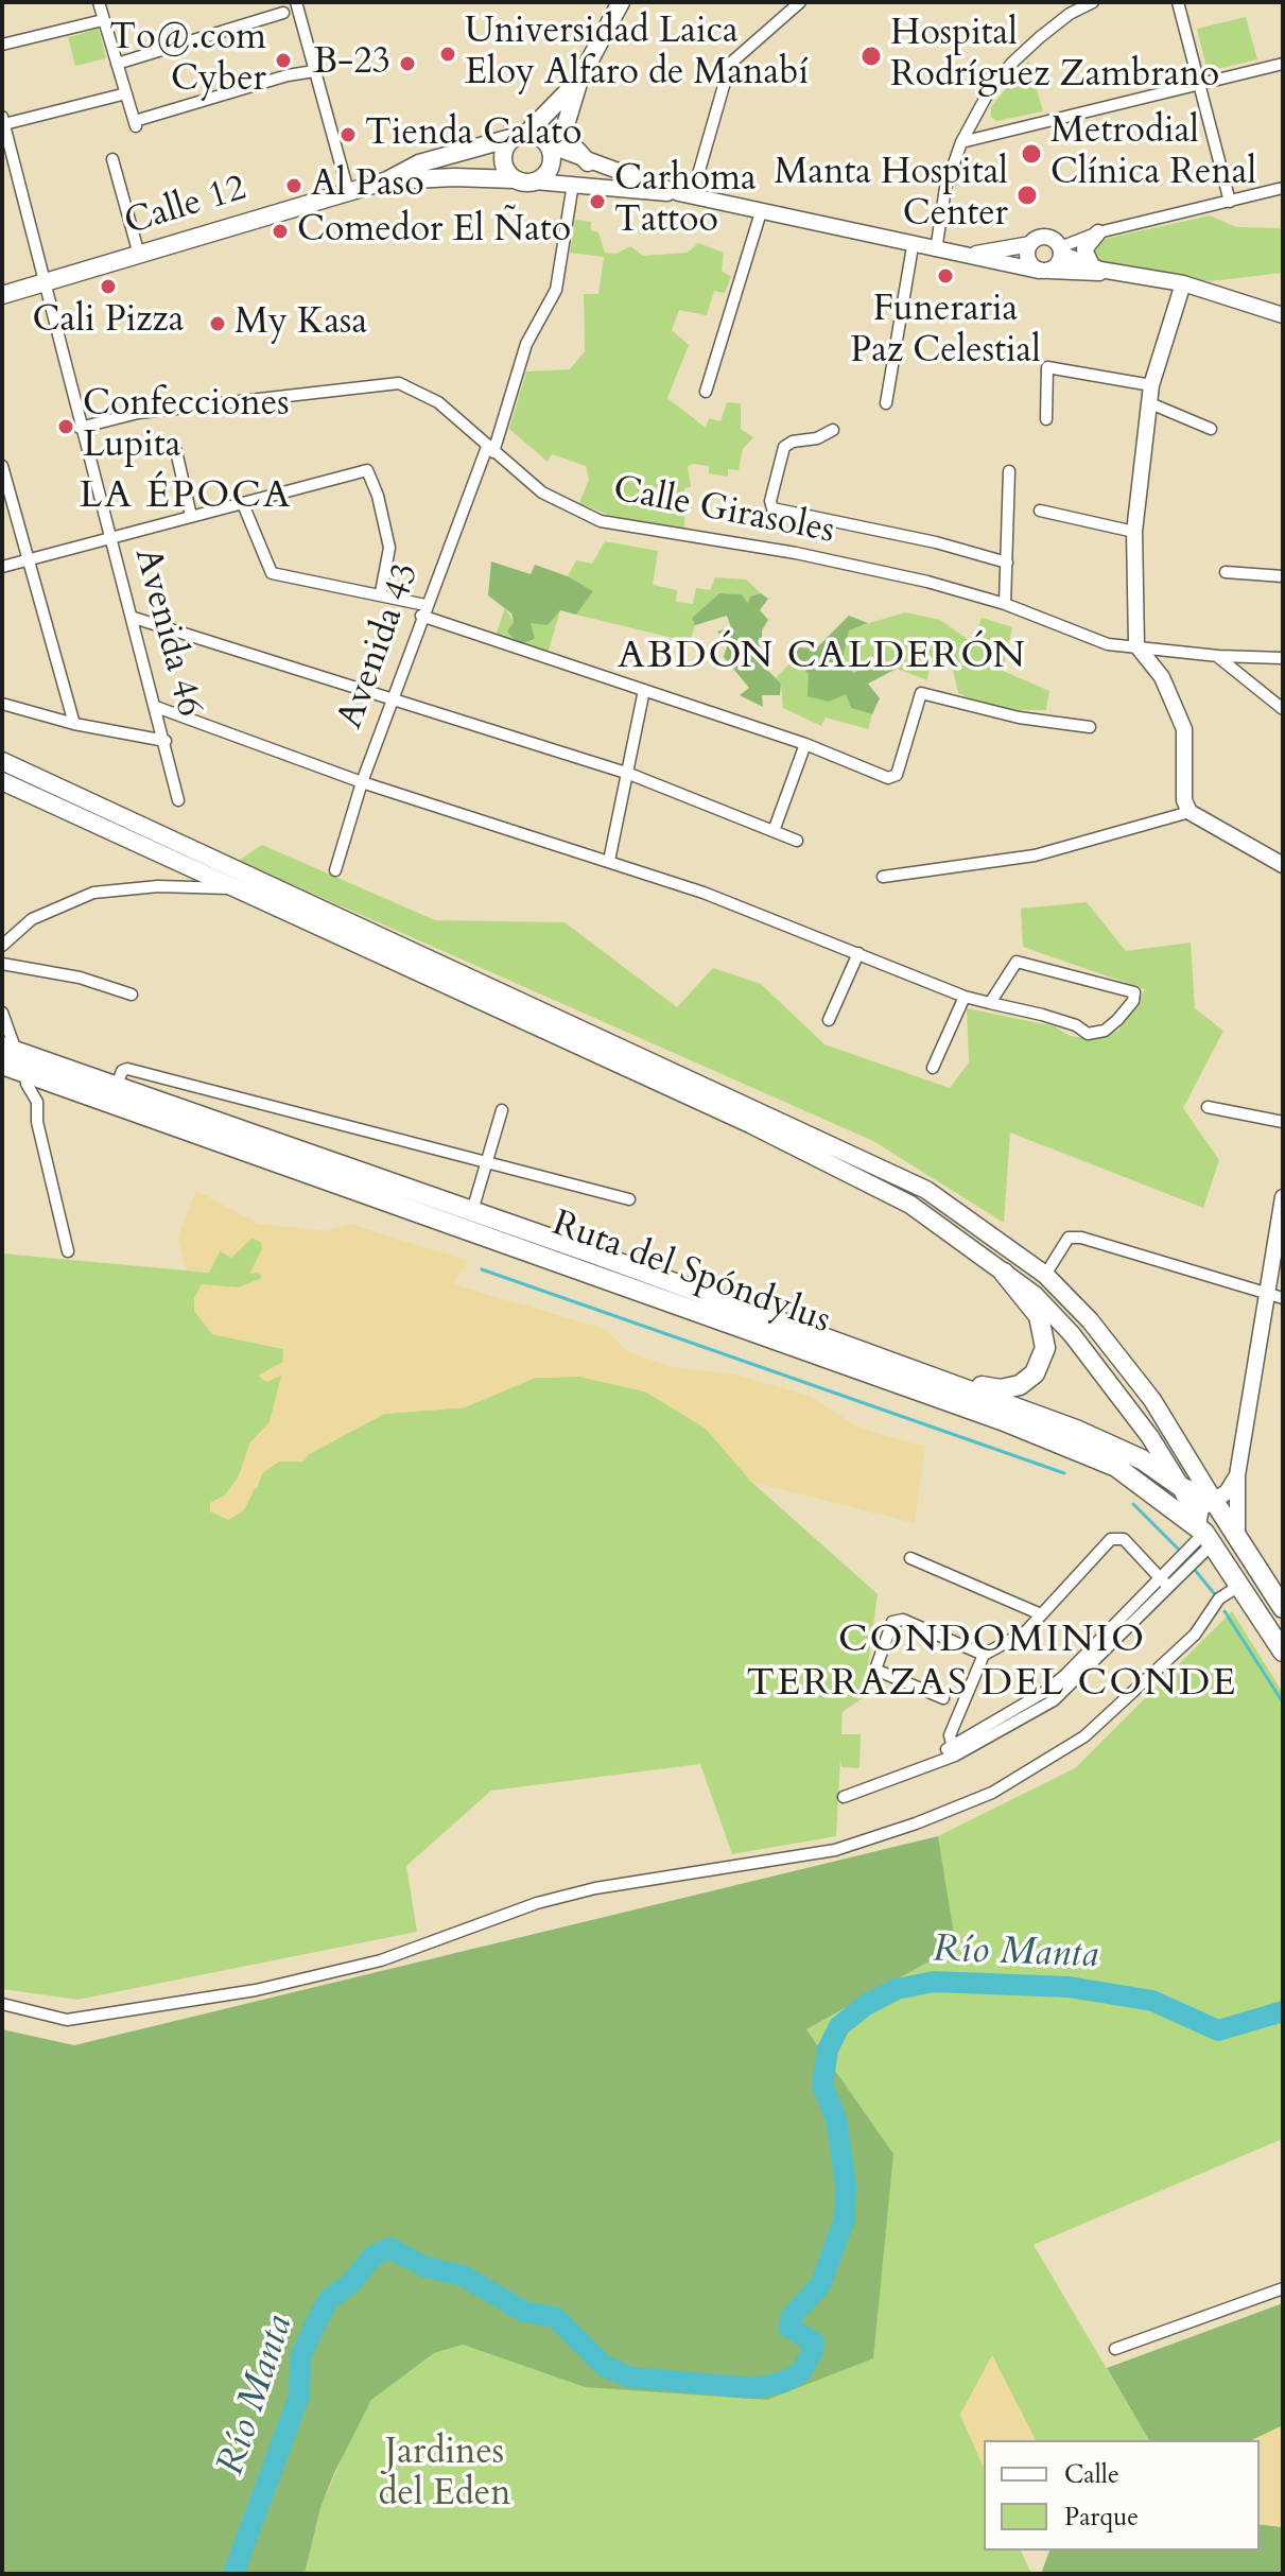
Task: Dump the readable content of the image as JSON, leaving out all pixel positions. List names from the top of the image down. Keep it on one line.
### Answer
{"streets":{"highway":["Ruta del Spóndylus"],"main road":["Calle 12"],"street":["Calle Girasoles","Avenida 46","Avenida 43"]},"crossings":[["Calle 12","Avenida 46"],["Calle Girasoles","Avenida 46"],["Calle Girasoles","Avenida 43"]],"districts":["LA ÉPOCA","ABDÓN CALDERÓN","CONDOMINIO TERRAZAS DEL CONDE"],"water":["Río Manta"],"parks":["Jardines del Eden"],"places":["Universidad Laica Eloy Alfaro de Manabí","Hospital Rodríguez Zambrano","To@.com Cyber","B-23","Tienda Calato","Metrodial Clínica Renal","Al Paso","Manta Hospital Center","Carhoma Tattoo","Comedor El Ñato","Funeraria Paz Celestial","Cali Pizza","My Kasa","Confecciones Lupita"],"legend":["Calle","Parque"]}
